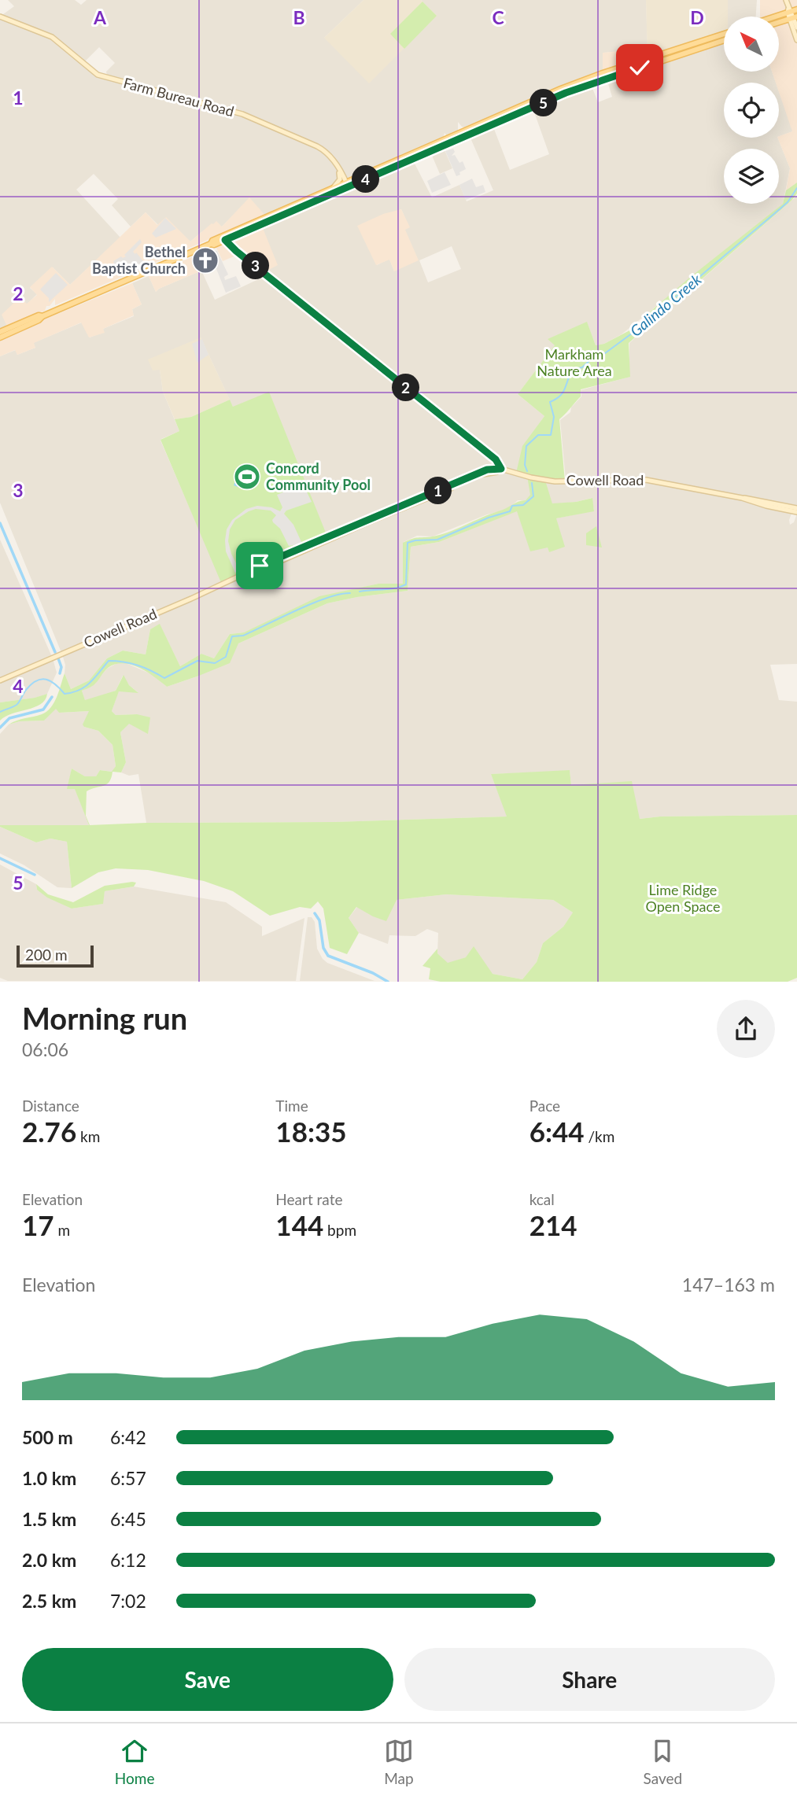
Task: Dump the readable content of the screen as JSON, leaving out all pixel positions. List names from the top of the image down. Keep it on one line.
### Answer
{"streets":{"street":["Farm Bureau Road","Cowell Road"]},"water":["Galindo Creek"],"parks":["Markham Nature Area","Lime Ridge Open Space"],"places":{"church":["Bethel Baptist Church"],"sports":["Concord Community Pool"]},"scale_bar":"200 m","north":"top left","page":{"pins":["5","4","3","2","1"],"scale":"200 m","heading":["Morning run","06:06"],"stats":[["Distance","2.76 km"],["Time","18:35"],["Pace","6:44 /km"],["Elevation","17 m"],["Heart rate","144 bpm"],["kcal","214"]],"chart":["Elevation","147–163 m"],"list":[{"name":"500 m","note":"6:42"},{"name":"1.0 km","note":"6:57"},{"name":"1.5 km","note":"6:45"},{"name":"2.0 km","note":"6:12"},{"name":"2.5 km","note":"7:02"}],"buttons":["Save","Share"],"tabs":["Home","Map","Saved"]},"grid":{"columns":["A","B","C","D"],"rows":["1","2","3","4","5"]}}
